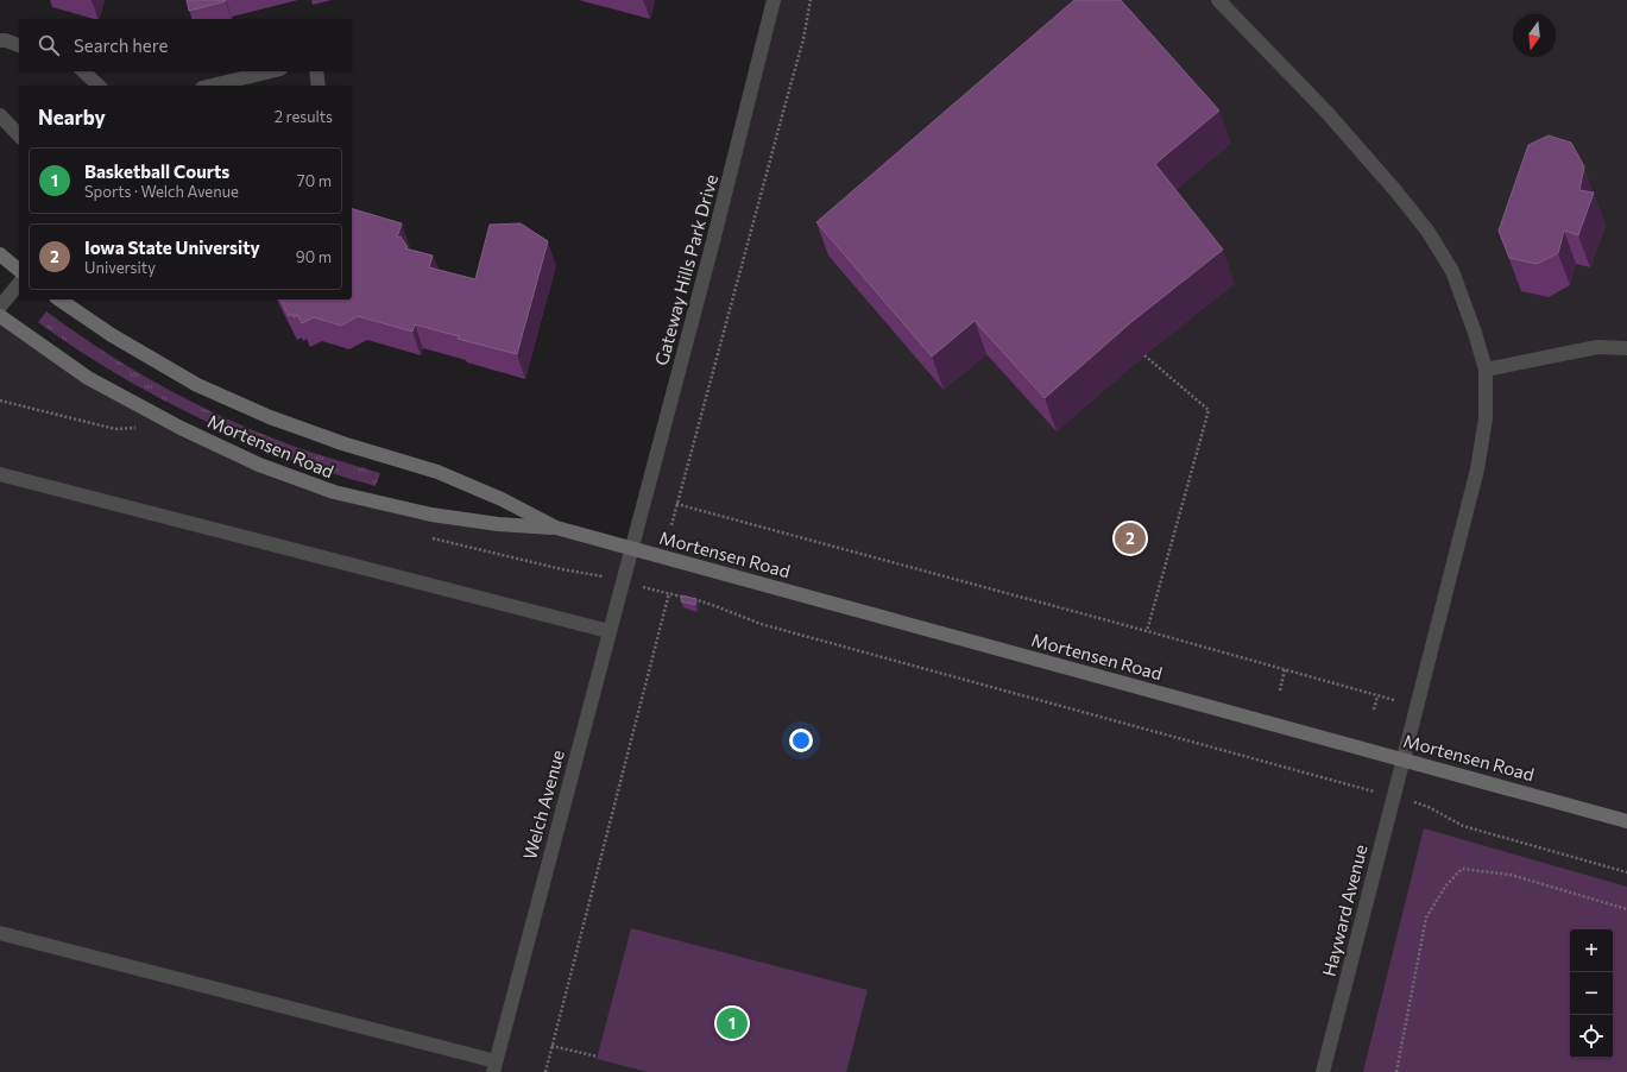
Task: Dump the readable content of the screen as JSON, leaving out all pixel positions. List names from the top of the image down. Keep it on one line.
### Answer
{"streets":{"street":["Gateway Hills Park Drive","Mortensen Road","Welch Avenue","Hayward Avenue"]},"crossings":[["Gateway Hills Park Drive","Mortensen Road"],["Gateway Hills Park Drive","Welch Avenue"],["Mortensen Road","Welch Avenue"],["Mortensen Road","Hayward Avenue"]],"north":"bottom","page":{"search":"Search here","heading":["Nearby","2 results"],"list":[{"mark":"1","name":"Basketball Courts","note":"Sports · Welch Avenue","value":"70 m"},{"mark":"2","name":"Iowa State University","note":"University","value":"90 m"}],"pins":["2","1"],"map_buttons":["+","−"]}}
